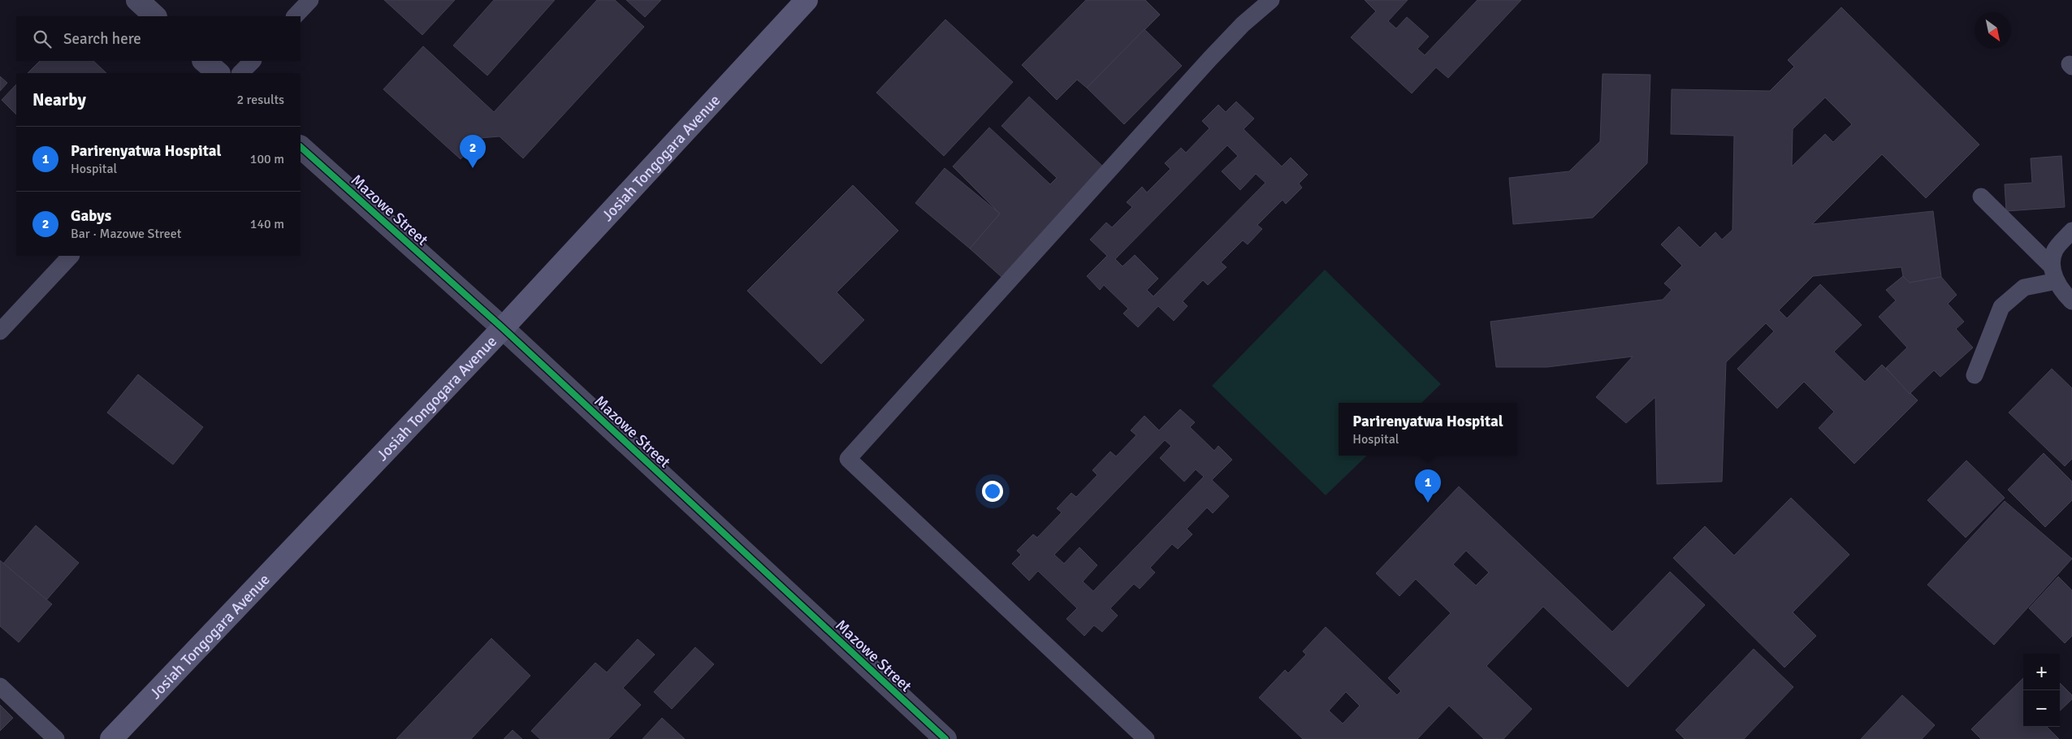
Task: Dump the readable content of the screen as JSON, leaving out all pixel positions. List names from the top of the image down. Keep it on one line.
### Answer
{"streets":{"main road":["Josiah Tongogara Avenue"],"street":["Mazowe Street"]},"crossings":[["Josiah Tongogara Avenue","Mazowe Street"]],"north":"bottom right","page":{"search":"Search here","heading":["Nearby","2 results"],"list":[{"mark":"1","name":"Parirenyatwa Hospital","note":"Hospital","value":"100 m"},{"mark":"2","name":"Gabys","note":"Bar · Mazowe Street","value":"140 m"}],"pins":["2","1"],"popup":["Parirenyatwa Hospital","Hospital"],"map_buttons":["+","−"]}}
